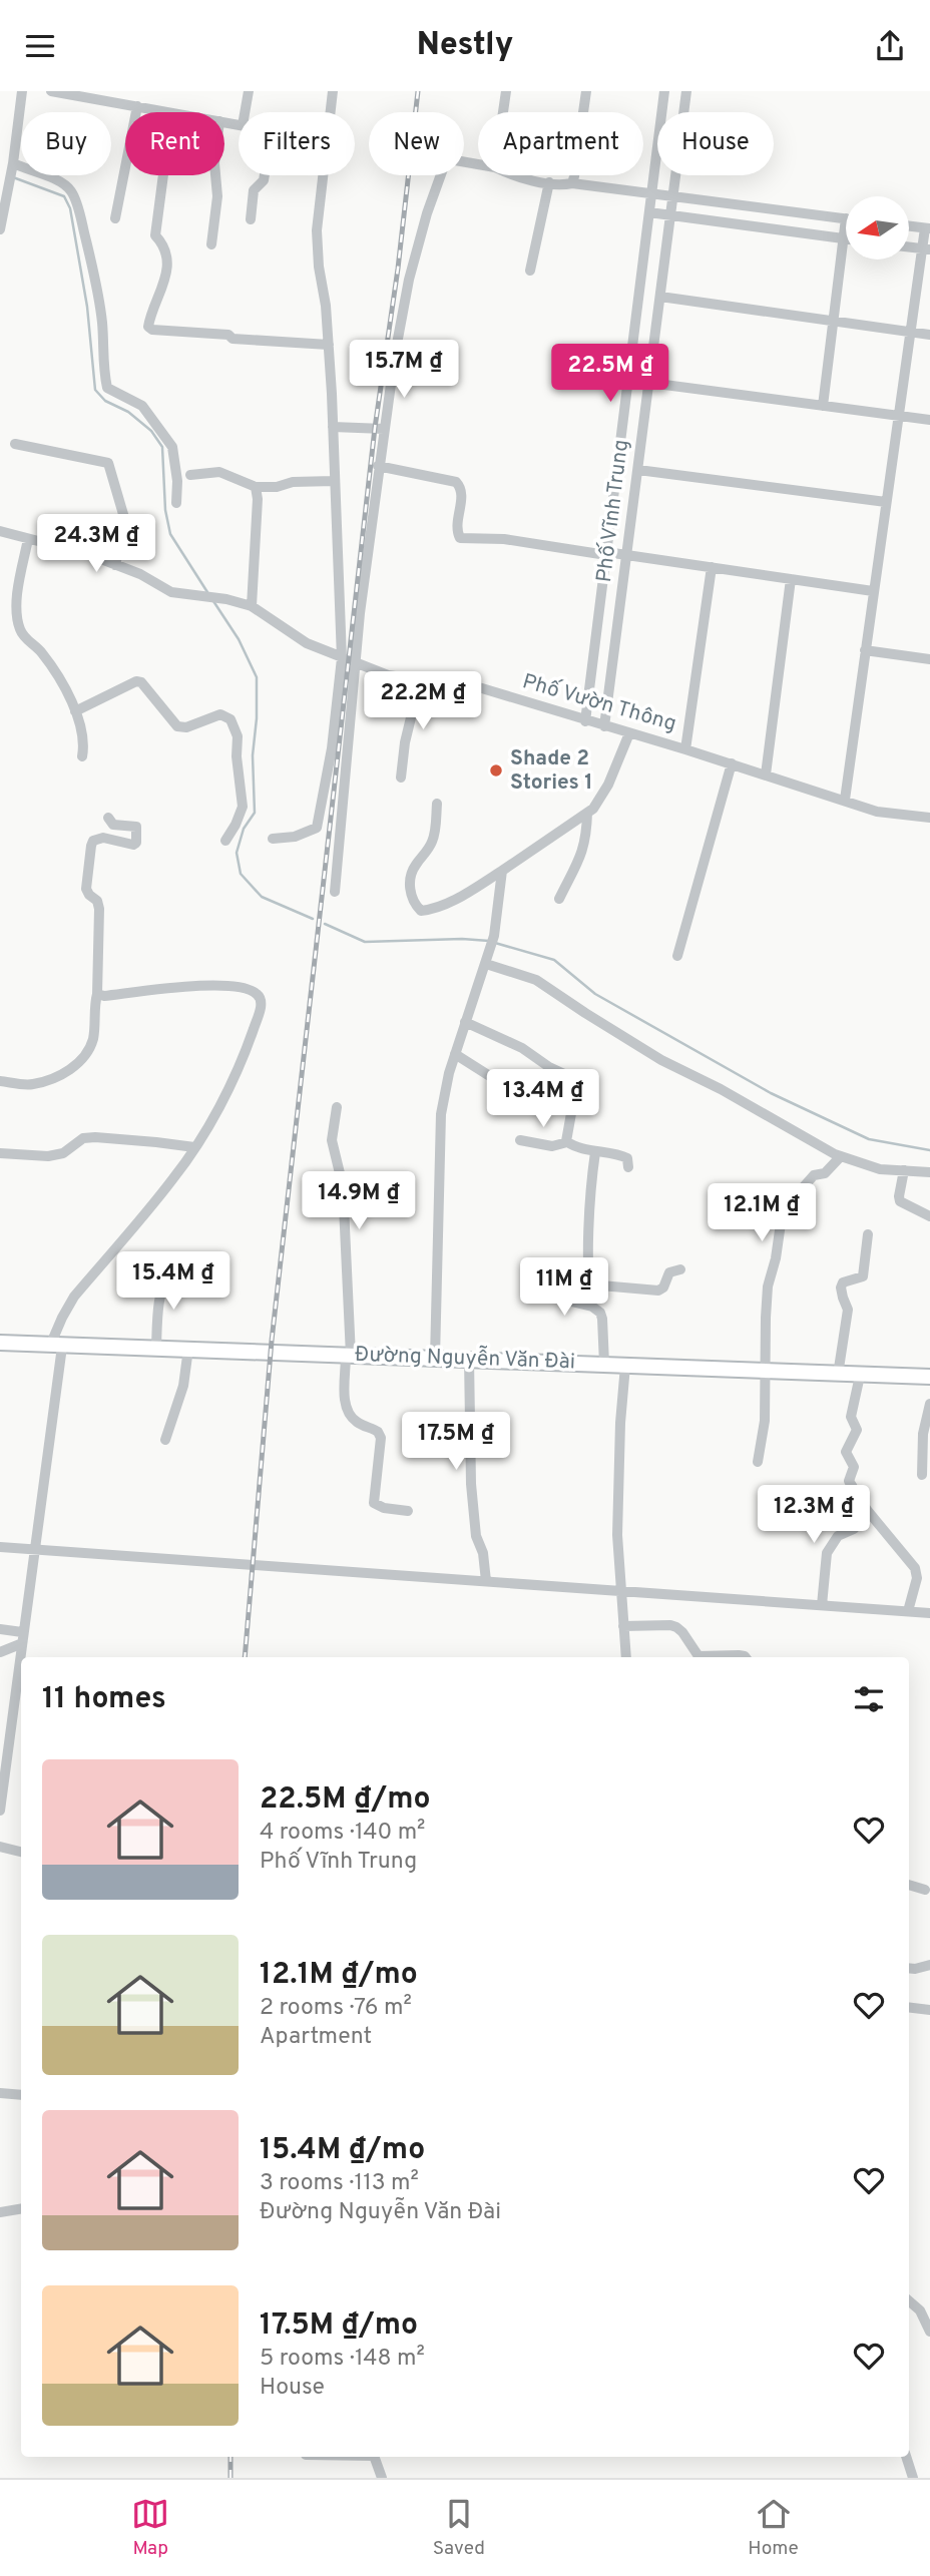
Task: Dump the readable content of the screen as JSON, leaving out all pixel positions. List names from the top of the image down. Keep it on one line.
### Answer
{"streets":{"street":["Phố Vĩnh Trung","Phố Vườn Thông","Đường Nguyễn Văn Đài"]},"crossings":[["Phố Vĩnh Trung","Phố Vườn Thông"]],"places":["Shade 2 Stories 1"],"north":"left","page":{"header":"Nestly","chip":["Buy","Rent","Filters","New","Apartment","House"],"price":["15.7M ₫","22.5M ₫","24.3M ₫","22.2M ₫","13.4M ₫","14.9M ₫","12.1M ₫","15.4M ₫","11M ₫","17.5M ₫","12.3M ₫"],"heading":"11 homes","list":[{"name":"22.5M ₫/mo","note":"4 rooms · 140 m² · Phố Vĩnh Trung"},{"name":"12.1M ₫/mo","note":"2 rooms · 76 m² · Apartment"},{"name":"15.4M ₫/mo","note":"3 rooms · 113 m² · Đường Nguyễn Văn Đài"},{"name":"17.5M ₫/mo","note":"5 rooms · 148 m² · House"}],"tabs":["Map","Saved","Home"]}}
